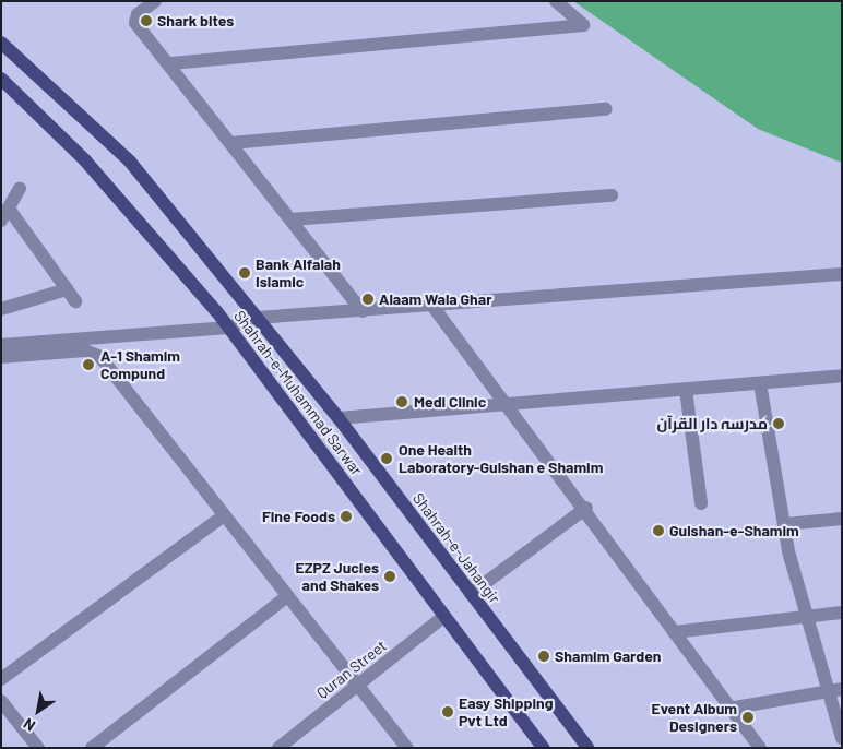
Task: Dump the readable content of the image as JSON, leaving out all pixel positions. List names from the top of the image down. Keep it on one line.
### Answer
{"streets":{"main road":["Shahrah-e-Muhammad Sarwar","Shahrah-e-Jahangir"],"street":["Quran Street"]},"crossings":[["Shahrah-e-Muhammad Sarwar","Shahrah-e-Jahangir"],["Shahrah-e-Muhammad Sarwar","Quran Street"]],"places":["Shark bites","Bank Alfalah Islamic","Alaam Wala Ghar","A-1 Shamim Compund","Medi Clinic","مدرسہ دار القرآن","One Health Laboratory-Gulshan e Shamim","Fine Foods","Gulshan-e-Shamim","EZPZ Jucies and Shakes","Shamim Garden","Easy Shipping Pvt Ltd","Event Album Designers"],"north":"bottom left"}
